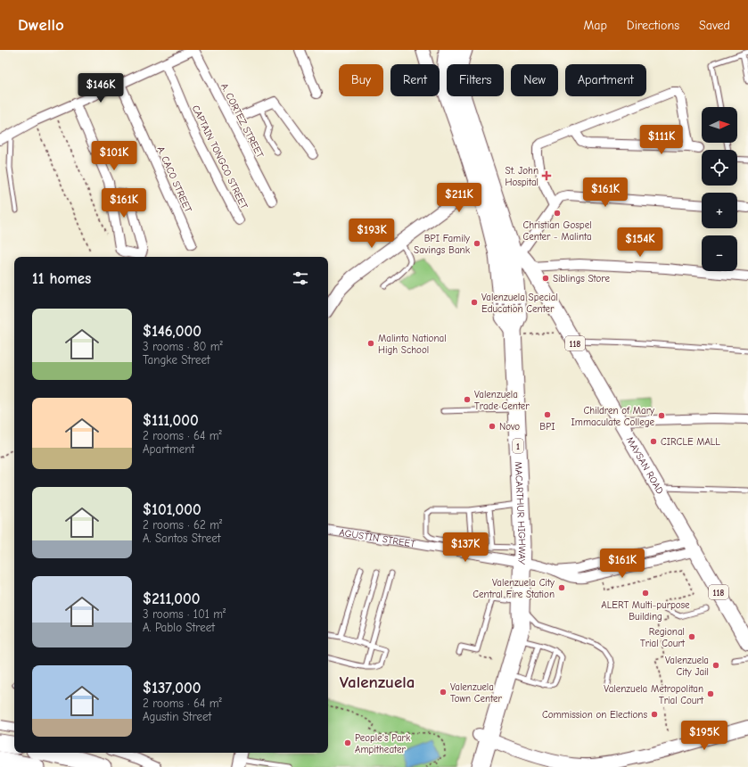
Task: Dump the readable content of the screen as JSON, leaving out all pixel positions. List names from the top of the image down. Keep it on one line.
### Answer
{"streets":{"highway":["1","MACARTHUR HIGHWAY"],"main road":["118","MAYSAN ROAD"],"street":["A. CORTEZ STREET","CAPTAIN TONGCO STREET","A. CACO STREET","AGUSTIN STREET"]},"crossings":[["MAYSAN ROAD","MACARTHUR HIGHWAY"],["MAYSAN ROAD","AGUSTIN STREET"],["MACARTHUR HIGHWAY","AGUSTIN STREET"]],"districts":["Valenzuela"],"places":{"health":["St. John Hospital"],"other":["Christian Gospel Center - Malinta","BPI Family Savings Bank","Siblings Store","Valenzuela Special Education Center","Malinta National High School","Valenzuela Trade Center","BPI","Children of Mary Immaculate College","Novo","CIRCLE MALL","Valenzuela City Central Fire Station","ALERT Multi-purpose Building","Regional Trial Court","Valenzuela City Jail","Valenzuela Town Center","Valenzuela Metropolitan Trial Court","Commission on Elections","People's Park Ampitheater"]},"north":"right","page":{"header":"Dwello","nav":["Map","Directions","Saved"],"chip":["Buy","Rent","Filters","New","Apartment"],"price":["$146K","$111K","$101K","$161K","$211K","$161K","$193K","$154K","$137K","$161K","$195K"],"map_buttons":["+","−"],"heading":"11 homes","list":[{"name":"$146,000","note":"3 rooms · 80 m² · Tangke Street"},{"name":"$111,000","note":"2 rooms · 64 m² · Apartment"},{"name":"$101,000","note":"2 rooms · 62 m² · A. Santos Street"},{"name":"$211,000","note":"3 rooms · 101 m² · A. Pablo Street"},{"name":"$137,000","note":"2 rooms · 64 m² · Agustin Street"}]}}
